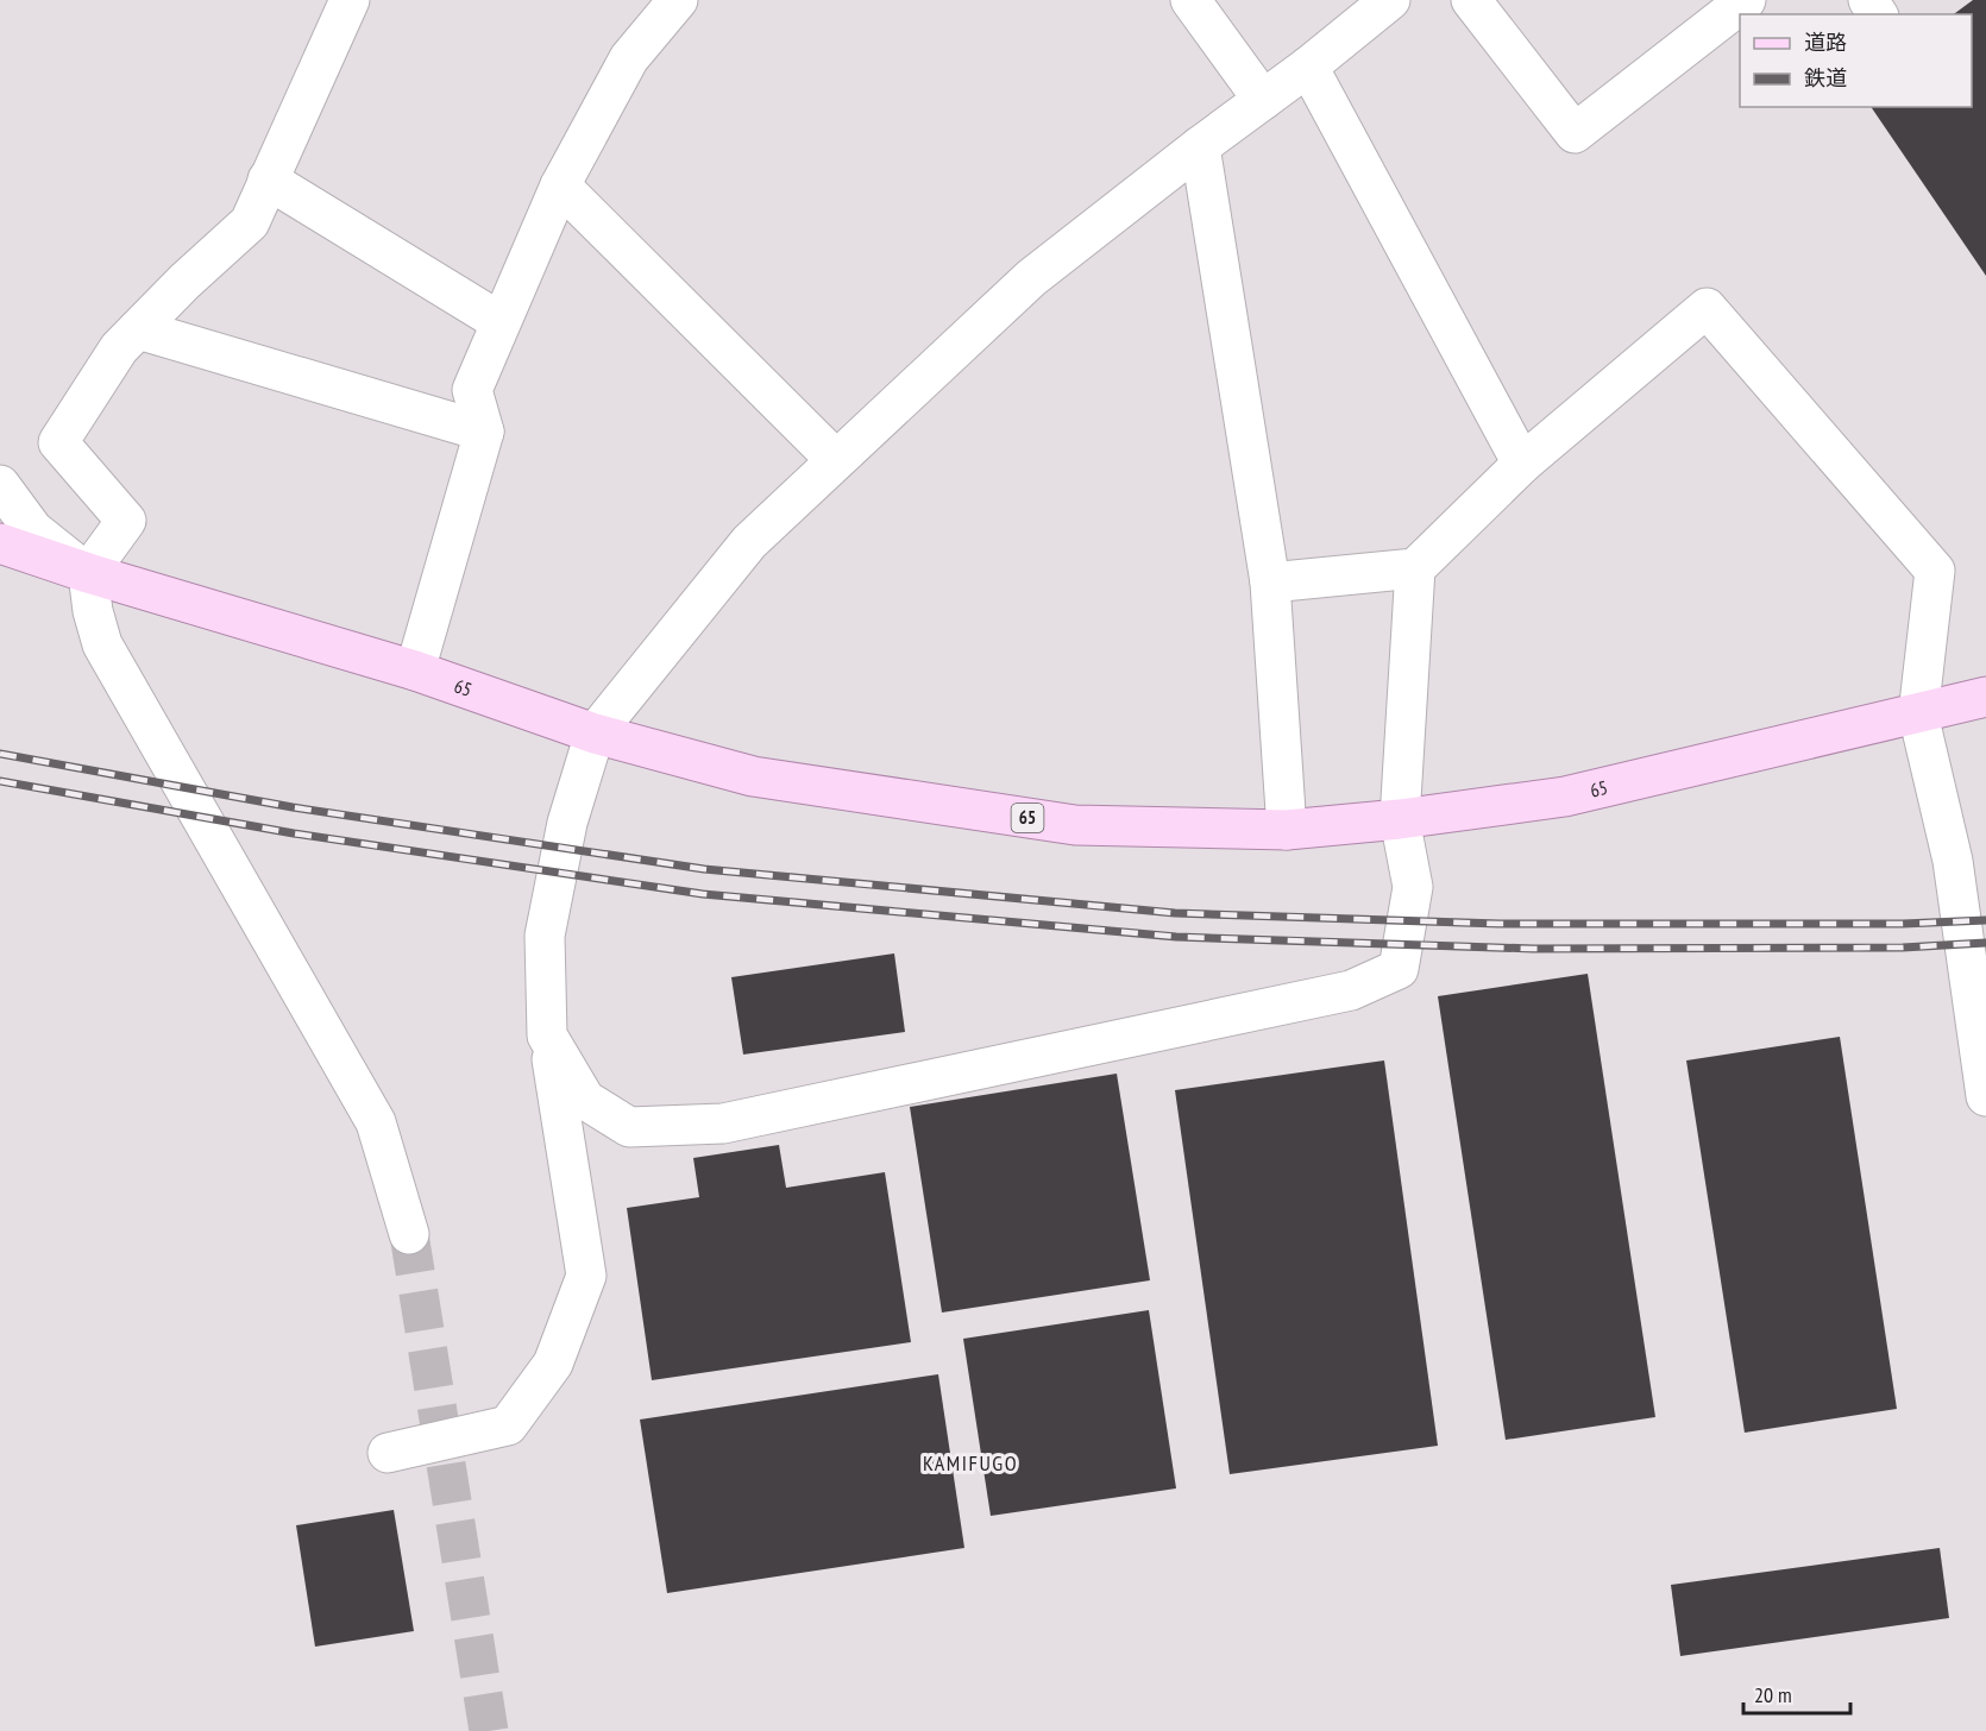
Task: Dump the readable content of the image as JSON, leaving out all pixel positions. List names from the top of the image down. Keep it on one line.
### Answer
{"streets":{"main road":["65"]},"districts":["KAMIFUGO"],"legend":["道路","鉄道"],"scale_bar":"20 m"}
